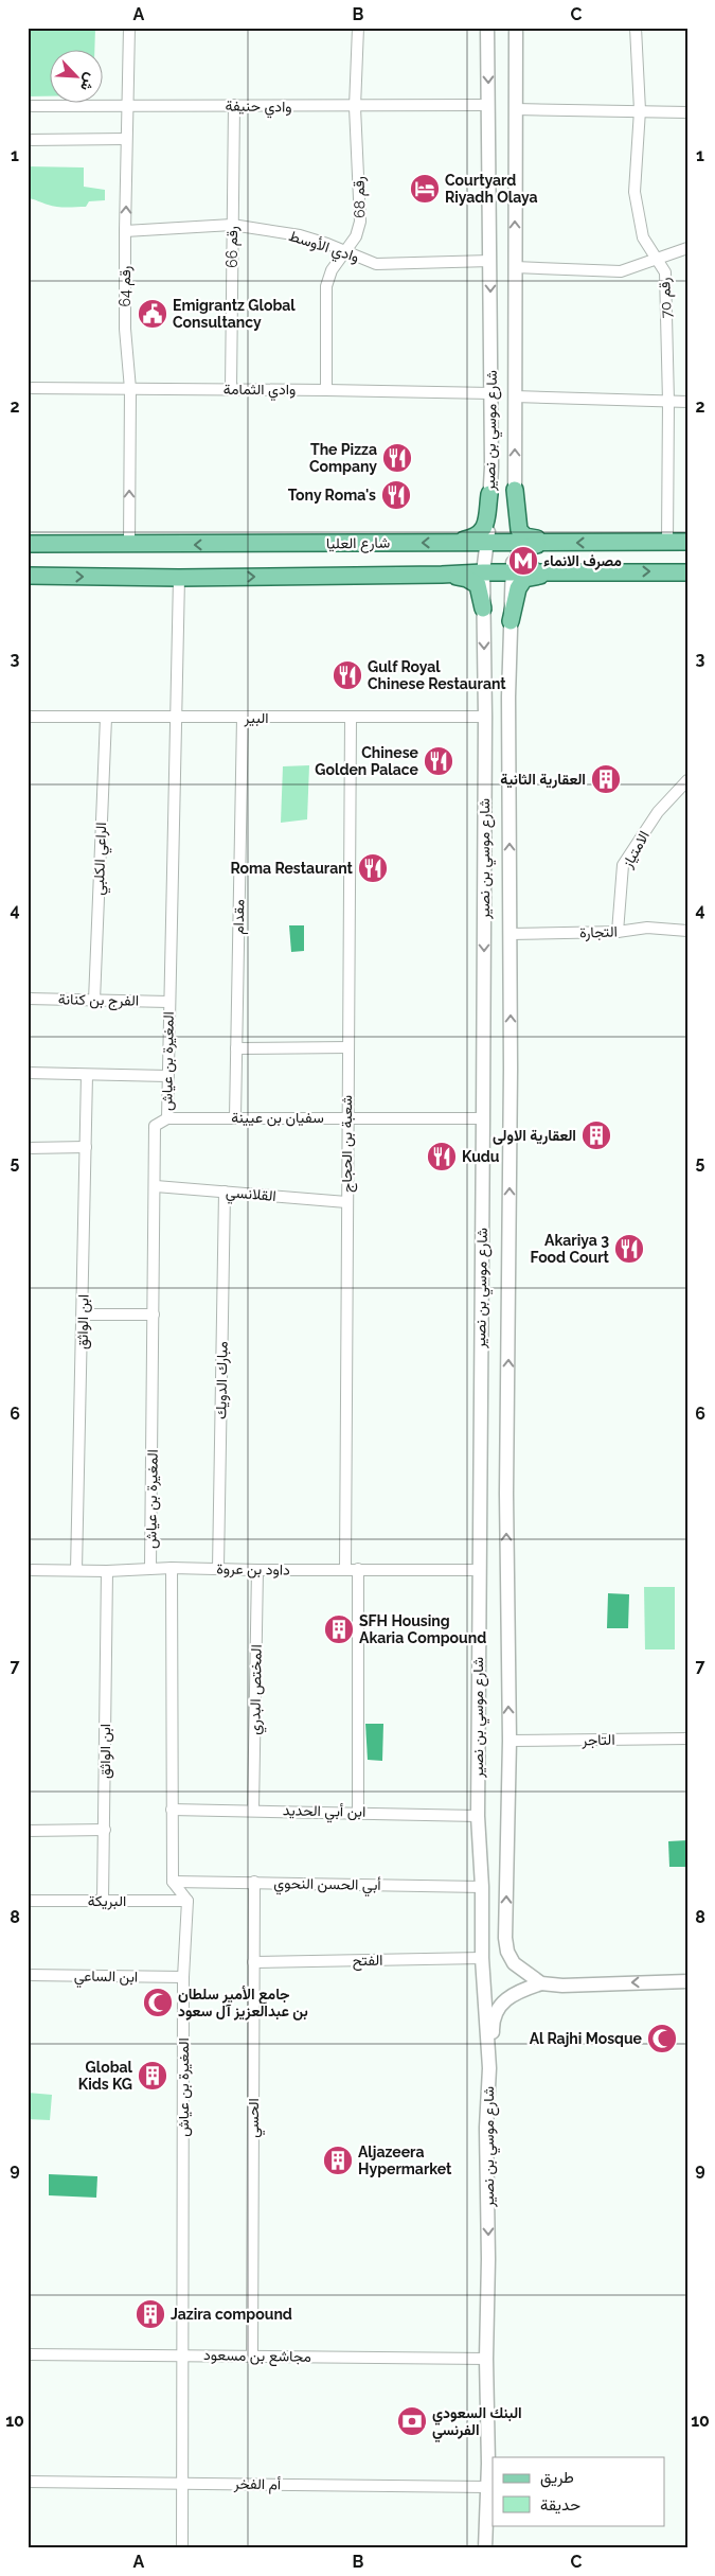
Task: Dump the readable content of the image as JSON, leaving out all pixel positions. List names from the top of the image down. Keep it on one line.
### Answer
{"streets":{"main road":["شارع العليا"],"street":["وادي حنيفة","رقم 68","وادي الأوسط","رقم 66","رقم 64","رقم 70","وادي الثمامة","شارع موسي بن نصير","البير","الامتياز","الراعي الكلبي","مقدام","التجارة","الفرج بن كنانة","المغيرة بن عياش","سفيان بن عيينة","شعبة بن الحجاج","القلانسي","ابن الواثق","مبارك الدويك","داود بن عروة","المختص البدري","التاجر","ابن أبي الحديد","أبي الحسن النحوي","البريكة","الفتح","ابن الساعي","الحسي","مجاشع بن مسعود","أم الفخر"]},"crossings":[["وادي حنيفة","رقم 68"],["وادي حنيفة","رقم 66"],["وادي حنيفة","رقم 64"],["وادي حنيفة","شارع موسي بن نصير"],["رقم 68","وادي الأوسط"],["رقم 68","وادي الثمامة"],["وادي الأوسط","رقم 66"],["وادي الأوسط","رقم 64"],["وادي الأوسط","شارع موسي بن نصير"],["رقم 66","وادي الثمامة"],["رقم 64","وادي الثمامة"],["رقم 64","شارع العليا"],["رقم 70","شارع العليا"],["وادي الثمامة","شارع موسي بن نصير"],["شارع موسي بن نصير","شارع العليا"],["شارع موسي بن نصير","البير"],["شارع موسي بن نصير","التجارة"],["شارع موسي بن نصير","سفيان بن عيينة"],["شارع موسي بن نصير","داود بن عروة"],["شارع موسي بن نصير","التاجر"],["شارع موسي بن نصير","ابن أبي الحديد"],["شارع موسي بن نصير","أبي الحسن النحوي"],["شارع موسي بن نصير","الفتح"],["شارع موسي بن نصير","مجاشع بن مسعود"],["شارع موسي بن نصير","أم الفخر"],["البير","الراعي الكلبي"],["البير","مقدام"],["البير","المغيرة بن عياش"],["البير","شعبة بن الحجاج"],["الامتياز","التجارة"],["الراعي الكلبي","الفرج بن كنانة"],["مقدام","سفيان بن عيينة"],["الفرج بن كنانة","المغيرة بن عياش"],["المغيرة بن عياش","سفيان بن عيينة"],["المغيرة بن عياش","القلانسي"],["المغيرة بن عياش","داود بن عروة"],["المغيرة بن عياش","البريكة"],["المغيرة بن عياش","ابن الساعي"],["المغيرة بن عياش","مجاشع بن مسعود"],["المغيرة بن عياش","أم الفخر"],["سفيان بن عيينة","شعبة بن الحجاج"],["شعبة بن الحجاج","القلانسي"],["شعبة بن الحجاج","داود بن عروة"],["القلانسي","مبارك الدويك"],["ابن الواثق","داود بن عروة"],["ابن الواثق","البريكة"],["مبارك الدويك","داود بن عروة"],["داود بن عروة","المختص البدري"],["المختص البدري","ابن أبي الحديد"],["أبي الحسن النحوي","الحسي"],["الفتح","الحسي"],["الحسي","مجاشع بن مسعود"]],"one_way":["رقم 64"],"places":{"hotel":["Courtyard Riyadh Olaya"],"public building":["Emigrantz Global Consultancy"],"restaurant":["The Pizza Company","Tony Roma's","Gulf Royal Chinese Restaurant","Chinese Golden Palace","Roma Restaurant","Kudu","Akariya 3 Food Court"],"metro station":["مصرف الانماء"],"building":["العقارية الثانية","العقارية الاولى","SFH Housing Akaria Compound","Global Kids KG","Aljazeera Hypermarket","Jazira compound"],"mosque":["جامع الأمير سلطان بن عبدالعزيز آل سعود","Al Rajhi Mosque"],"bank":["البنك السعودي الفرنسي"]},"legend":["طريق","حديقة"],"north":"bottom right","grid":{"columns":["A","B","C"],"rows":["1","2","3","4","5","6","7","8","9","10"]}}
